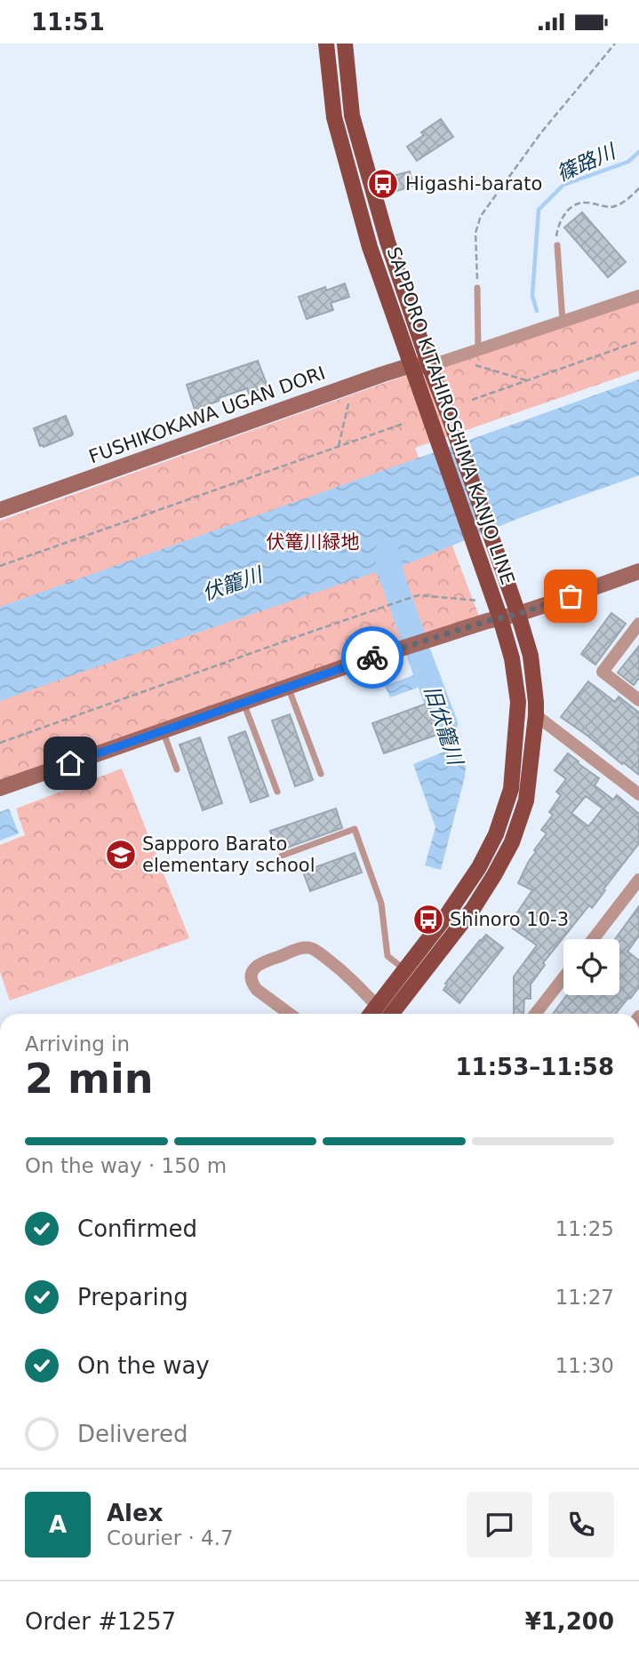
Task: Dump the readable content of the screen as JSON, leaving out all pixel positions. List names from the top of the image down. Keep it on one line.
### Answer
{"streets":{"main road":["FUSHIKOKAWA UGAN DORI","SAPPORO KITAHIROSHIMA KANJO LINE"]},"crossings":[["FUSHIKOKAWA UGAN DORI","SAPPORO KITAHIROSHIMA KANJO LINE"]],"water":["篠路川","伏籠川","旧伏籠川"],"parks":["伏篭川緑地"],"places":{"bus stop":["Higashi-barato","Shinoro 10-3"],"school or university":["Sapporo Barato elementary school"]},"page":{"status":"11:51","heading":["2 min","Arriving in","11:53–11:58"],"panel":["Alex","Courier · 4.7","Order #1257","¥1,200"],"bar":"On the way · 150 m","list":[["Confirmed","11:25"],["Preparing","11:27"],["On the way","11:30"],"Delivered"],"round":"A"}}
